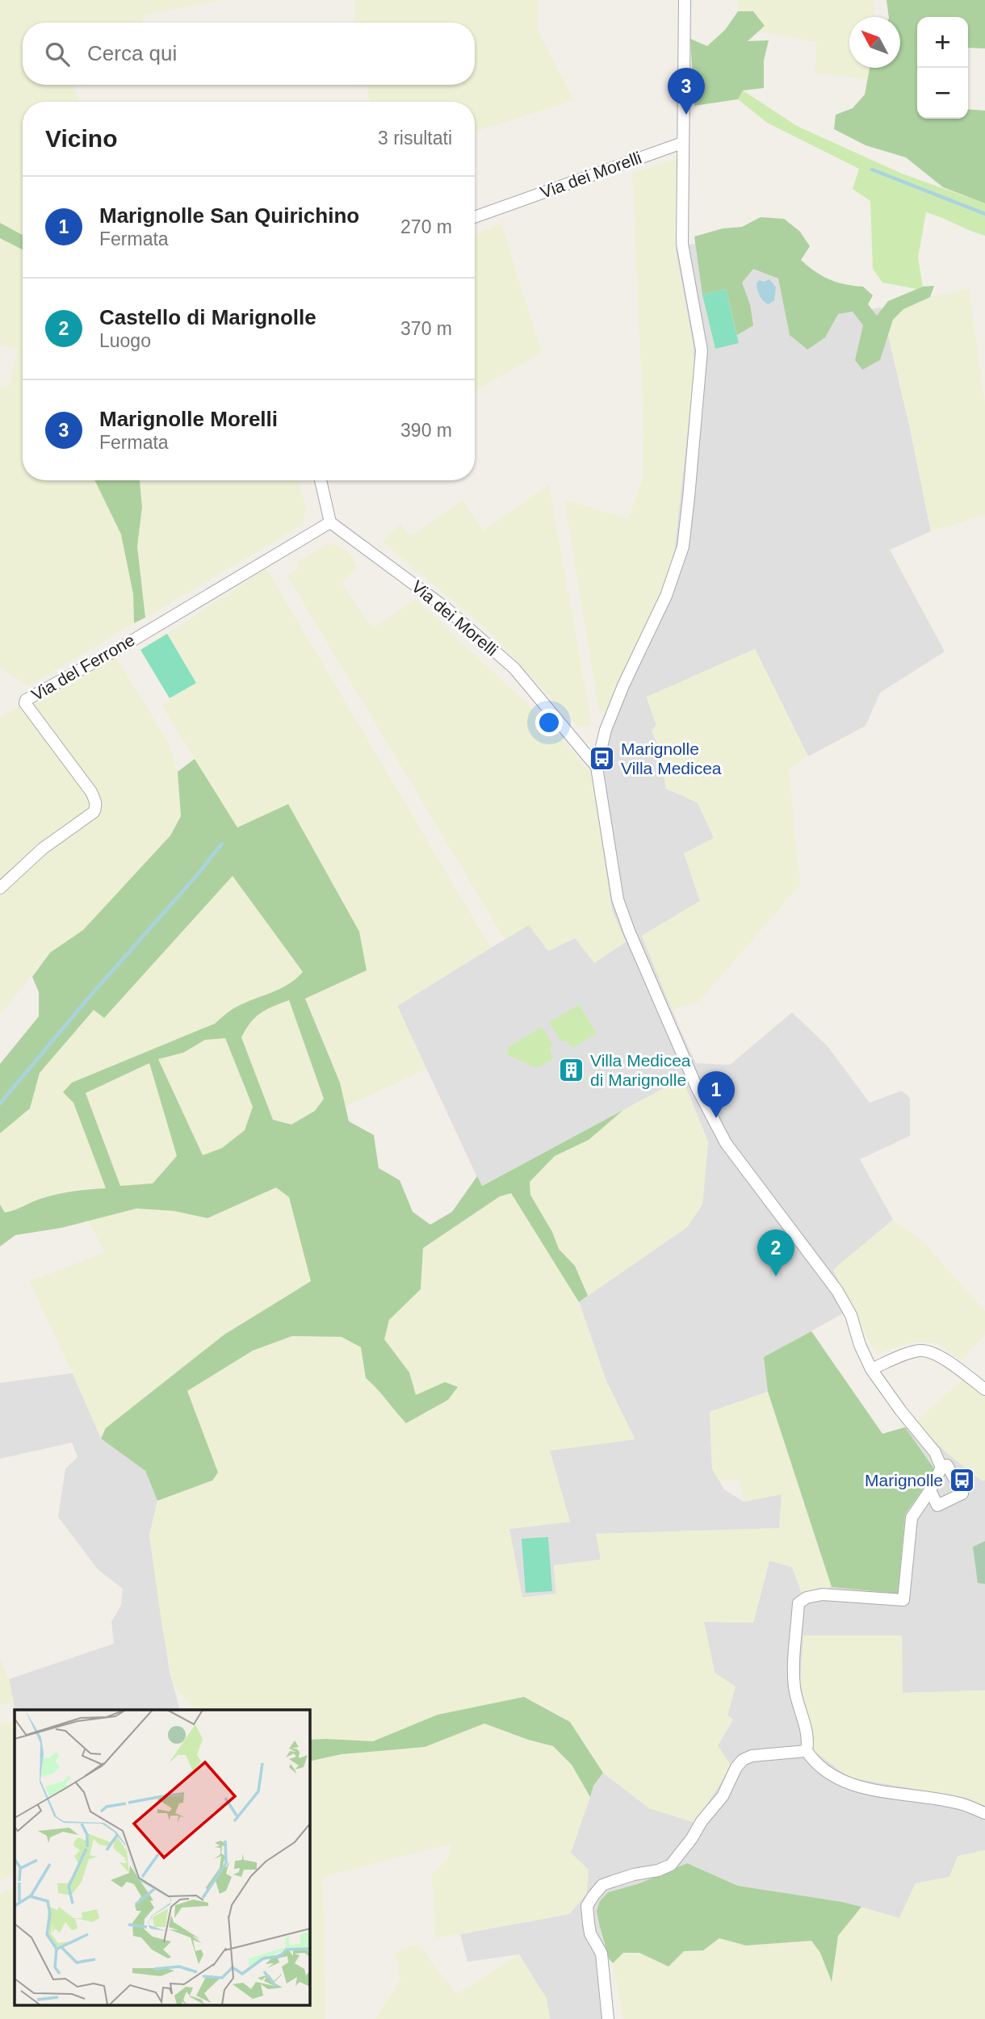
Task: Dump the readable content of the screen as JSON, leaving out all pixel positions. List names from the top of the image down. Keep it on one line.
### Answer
{"streets":{"street":["Via dei Morelli","Via del Ferrone"]},"crossings":[["Via dei Morelli","Via del Ferrone"]],"places":{"bus stop":["Marignolle Villa Medicea","Marignolle"],"building":["Villa Medicea di Marignolle"]},"north":"top left","page":{"map_buttons":["+","−"],"search":"Cerca qui","pins":["3","1","2"],"heading":["Vicino","3 risultati"],"list":[{"mark":"1","name":"Marignolle San Quirichino","note":"Fermata","value":"270 m"},{"mark":"2","name":"Castello di Marignolle","note":"Luogo","value":"370 m"},{"mark":"3","name":"Marignolle Morelli","note":"Fermata","value":"390 m"}]}}
